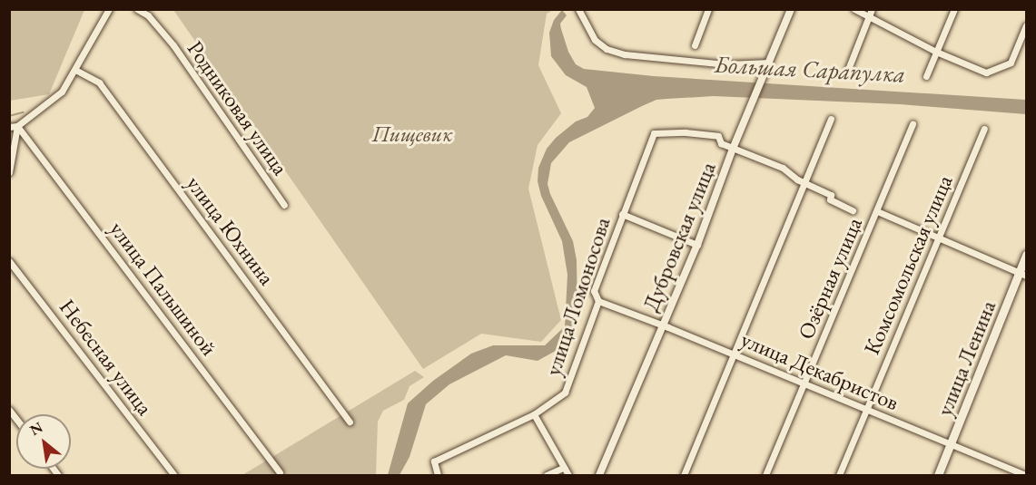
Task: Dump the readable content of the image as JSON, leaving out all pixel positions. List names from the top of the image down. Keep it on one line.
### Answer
{"streets":{"main road":["улица Ленина"],"street":["Родниковая улица","улица Юхнина","Дубровская улица","Комсомольская улица","Озёрная улица","улица Пальшиной","улица Ломоносова","Небесная улица","улица Декабристов"]},"crossings":[["Дубровская улица","улица Ломоносова"],["Дубровская улица","улица Декабристов"],["Комсомольская улица","улица Декабристов"],["Озёрная улица","улица Декабристов"],["улица Ломоносова","улица Декабристов"],["улица Ленина","улица Декабристов"]],"water":["Большая Сарапулка"],"parks":["Пищевик"],"north":"top left"}
